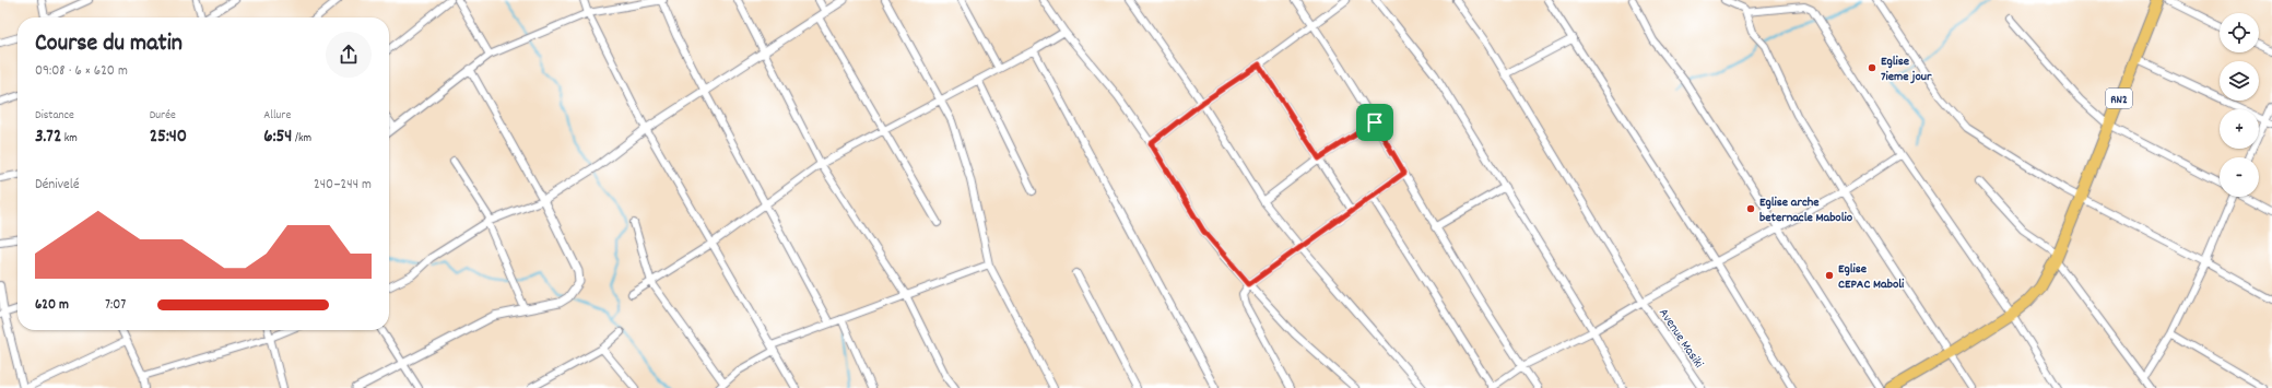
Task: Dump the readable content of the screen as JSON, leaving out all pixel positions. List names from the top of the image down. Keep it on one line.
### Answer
{"streets":{"highway":["RN2"],"street":["Avenue Masiki"]},"places":["Eglise 7ieme jour","Eglise arche beternacle Mabolio","Eglise CEPAC Maboli"],"page":{"map_buttons":["+","−"],"heading":["Course du matin","09:08 · 6 × 620 m"],"stats":[["Distance","3.72 km"],["Durée","25:40"],["Allure","6:54 /km"]],"chart":["Dénivelé","240–244 m"],"list":[{"name":"620 m","note":"7:07"}]}}
